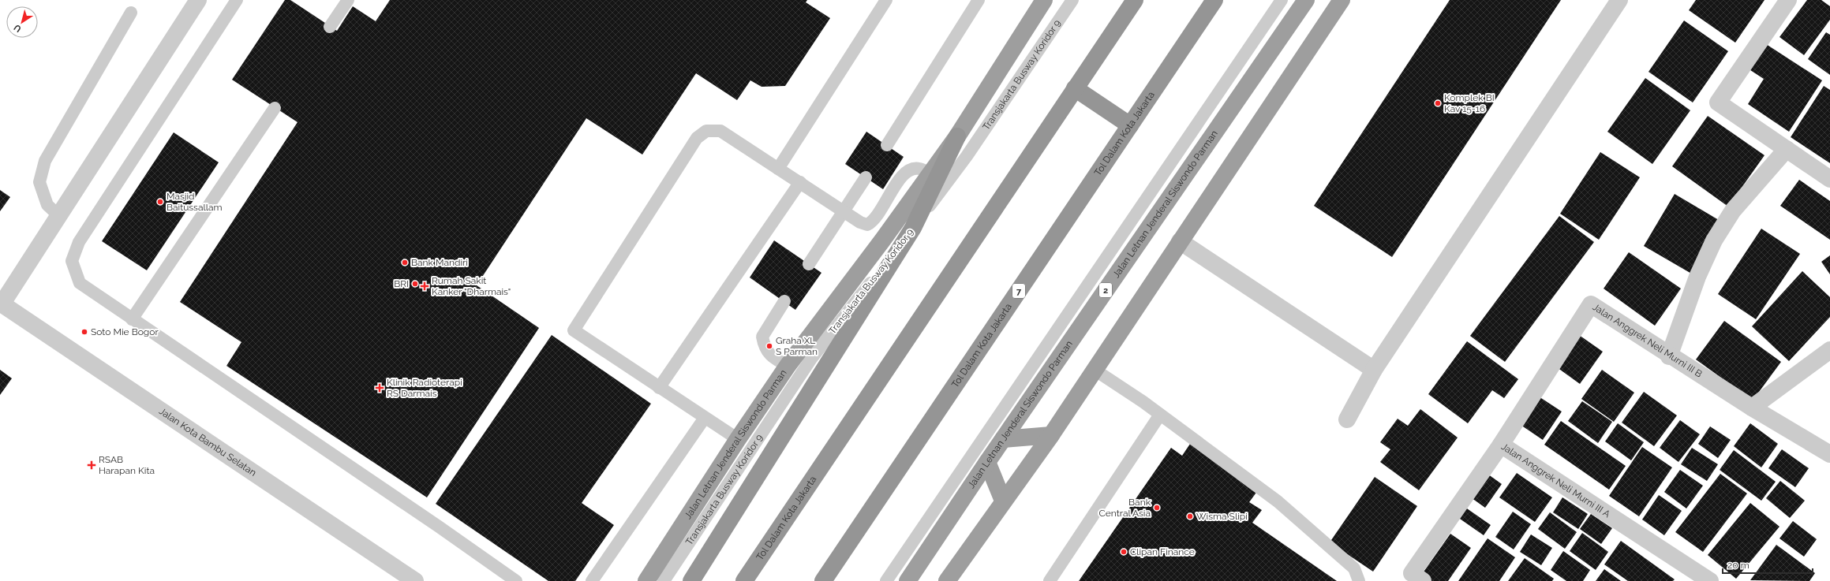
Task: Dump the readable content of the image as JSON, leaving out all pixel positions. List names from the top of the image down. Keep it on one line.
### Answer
{"streets":{"highway":["Tol Dalam Kota Jakarta","Jalan Letnan Jenderal Siswondo Parman","2","7"],"street":["Jalan Anggrek Neli Murni III B","Jalan Kota Bambu Selatan","Jalan Anggrek Neli Murni III A"],"lane":["Transjakarta Busway Koridor 9"]},"crossings":[["Jalan Anggrek Neli Murni III B","Jalan Anggrek Neli Murni III A"]],"places":{"other":["Komplek BI Kav 15-16","Masjid Baitussallam","Bank Mandiri","BRI","Soto Mie Bogor","Graha XL S Parman","Bank Central Asia","Wisma Slipi","Clipan Finance"],"health":["Rumah Sakit Kanker \"Dharmais\"","Klinik Radioterapi RS Darmais","RSAB Harapan Kita"]},"scale_bar":"20 m","north":"bottom left"}
